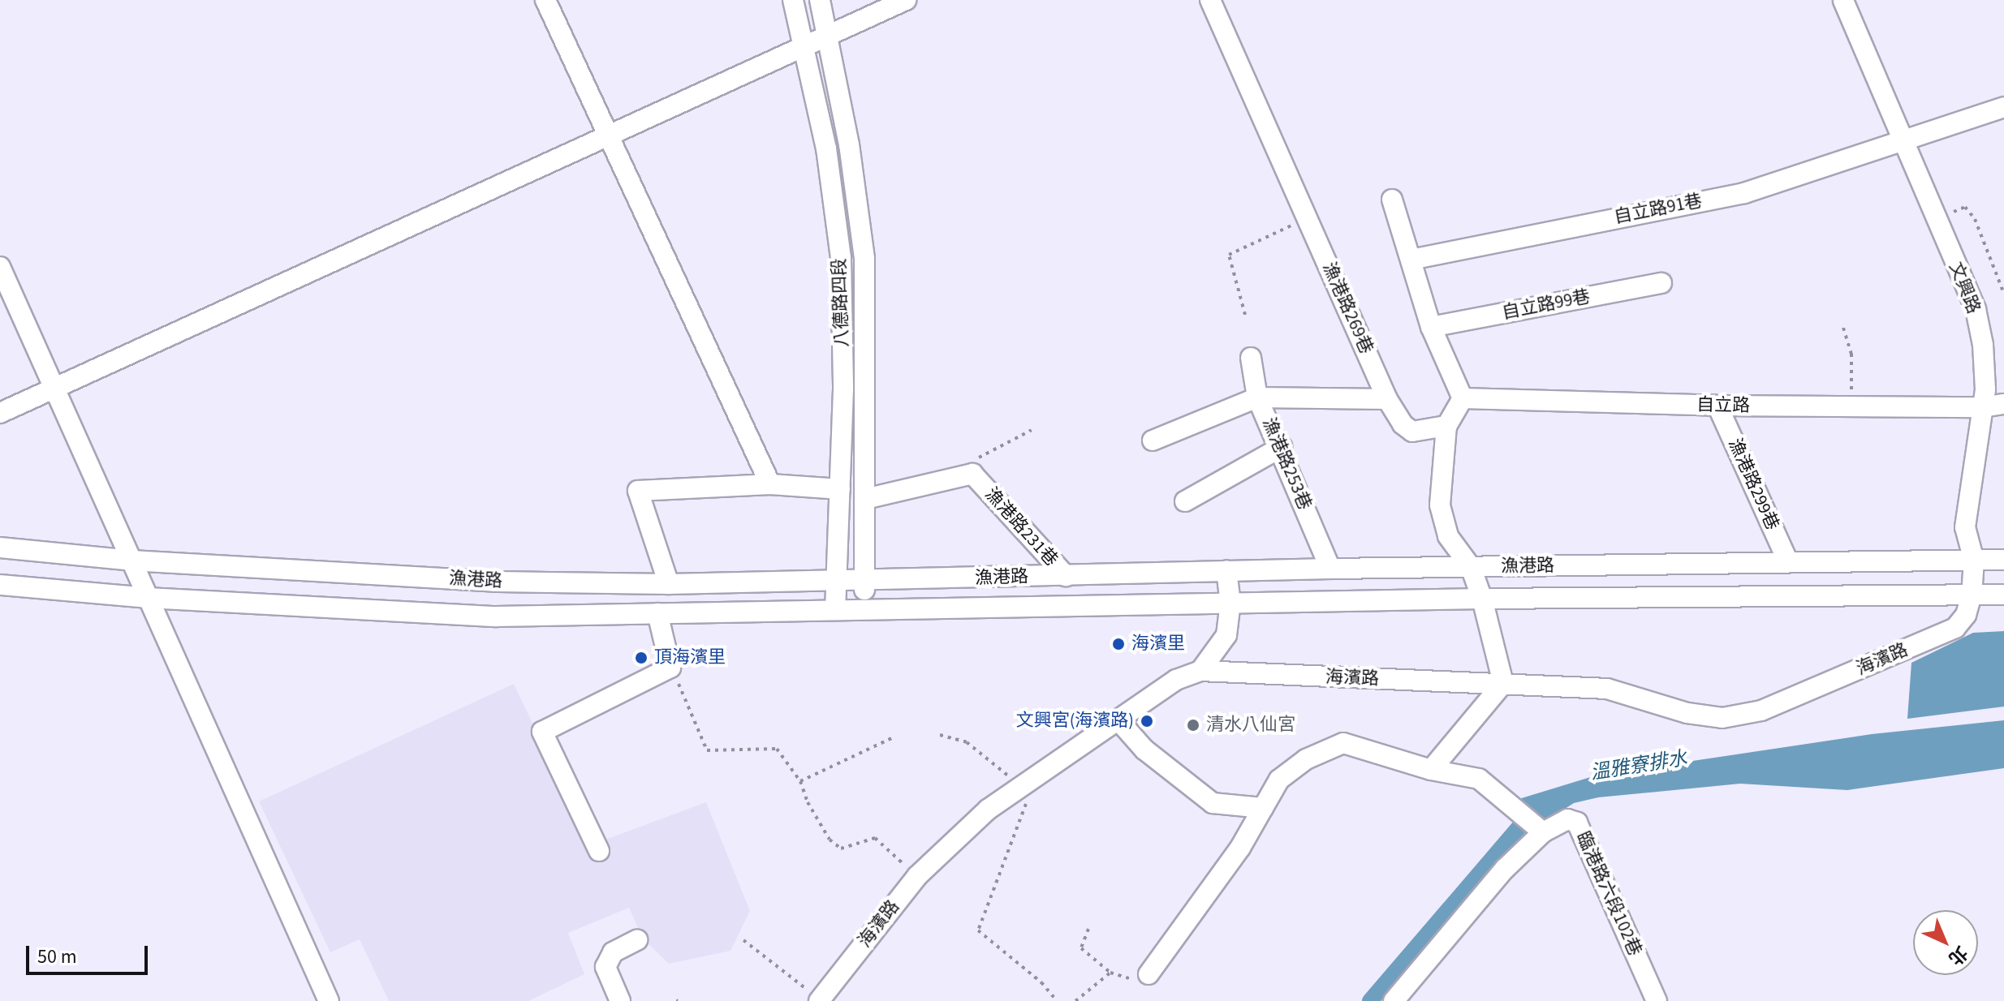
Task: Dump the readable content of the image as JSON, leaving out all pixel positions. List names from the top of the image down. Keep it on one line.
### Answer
{"streets":{"street":["自立路91巷","文興路","八德路四段","自立路99巷","漁港路269巷","自立路","漁港路253巷","漁港路299巷","漁港路231巷","漁港路","海濱路","臨港路六段102巷"]},"crossings":[["自立路91巷","文興路"],["文興路","自立路"],["文興路","漁港路"],["文興路","海濱路"],["八德路四段","漁港路231巷"],["八德路四段","漁港路"],["自立路","漁港路299巷"],["漁港路253巷","漁港路"],["漁港路299巷","漁港路"],["漁港路231巷","漁港路"],["漁港路","海濱路"]],"water":["溫雅寮排水"],"places":["海濱里","頂海濱里","文興宮(海濱路)","清水八仙宮"],"scale_bar":"50 m","north":"bottom right"}
